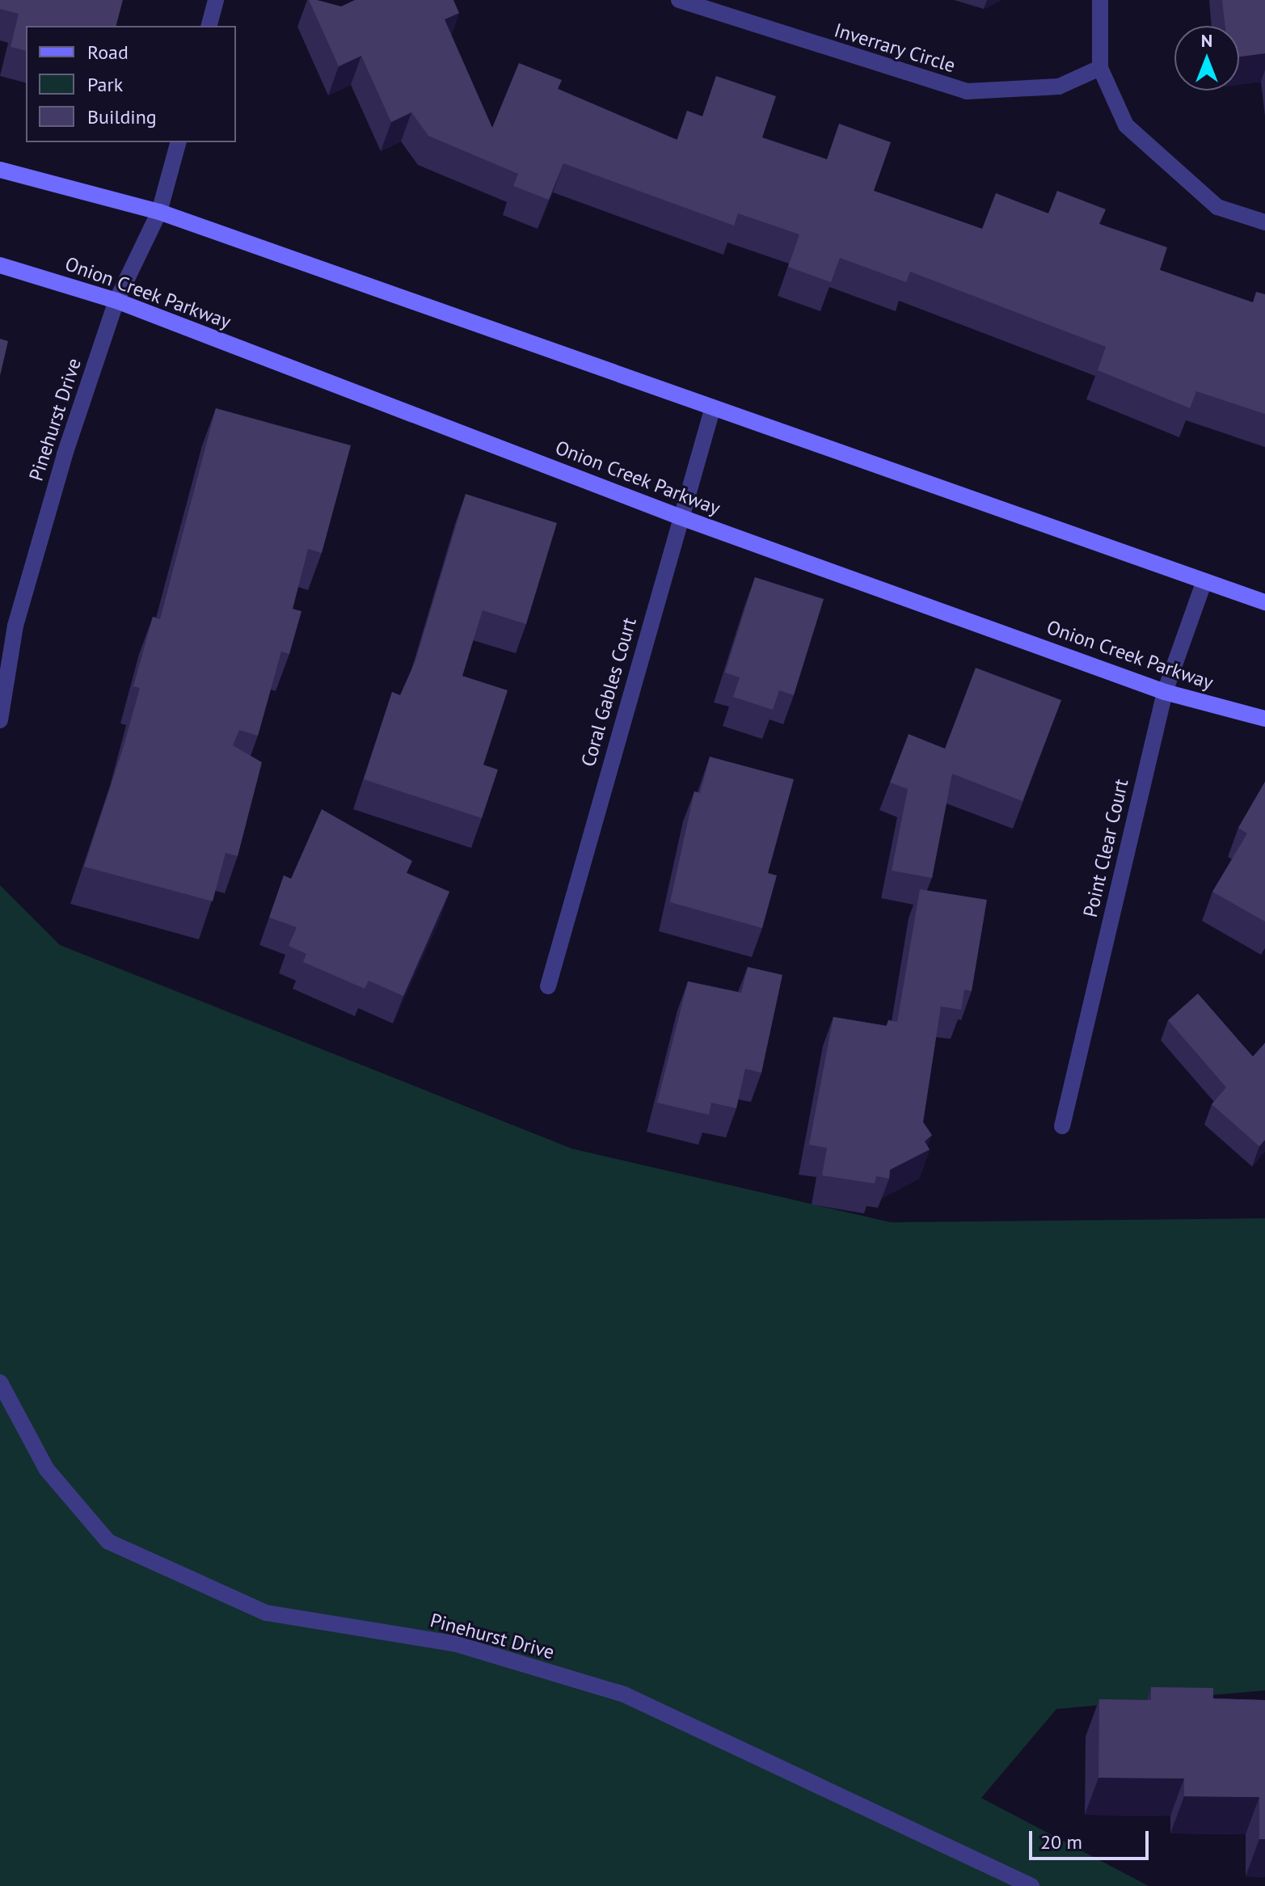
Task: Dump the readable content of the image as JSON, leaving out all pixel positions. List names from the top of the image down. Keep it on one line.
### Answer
{"streets":{"street":["Inverrary Circle","Onion Creek Parkway","Pinehurst Drive","Coral Gables Court","Point Clear Court"]},"crossings":[["Onion Creek Parkway","Pinehurst Drive"],["Onion Creek Parkway","Coral Gables Court"],["Onion Creek Parkway","Point Clear Court"]],"legend":["Road","Park","Building"],"scale_bar":"20 m","north":"top"}
